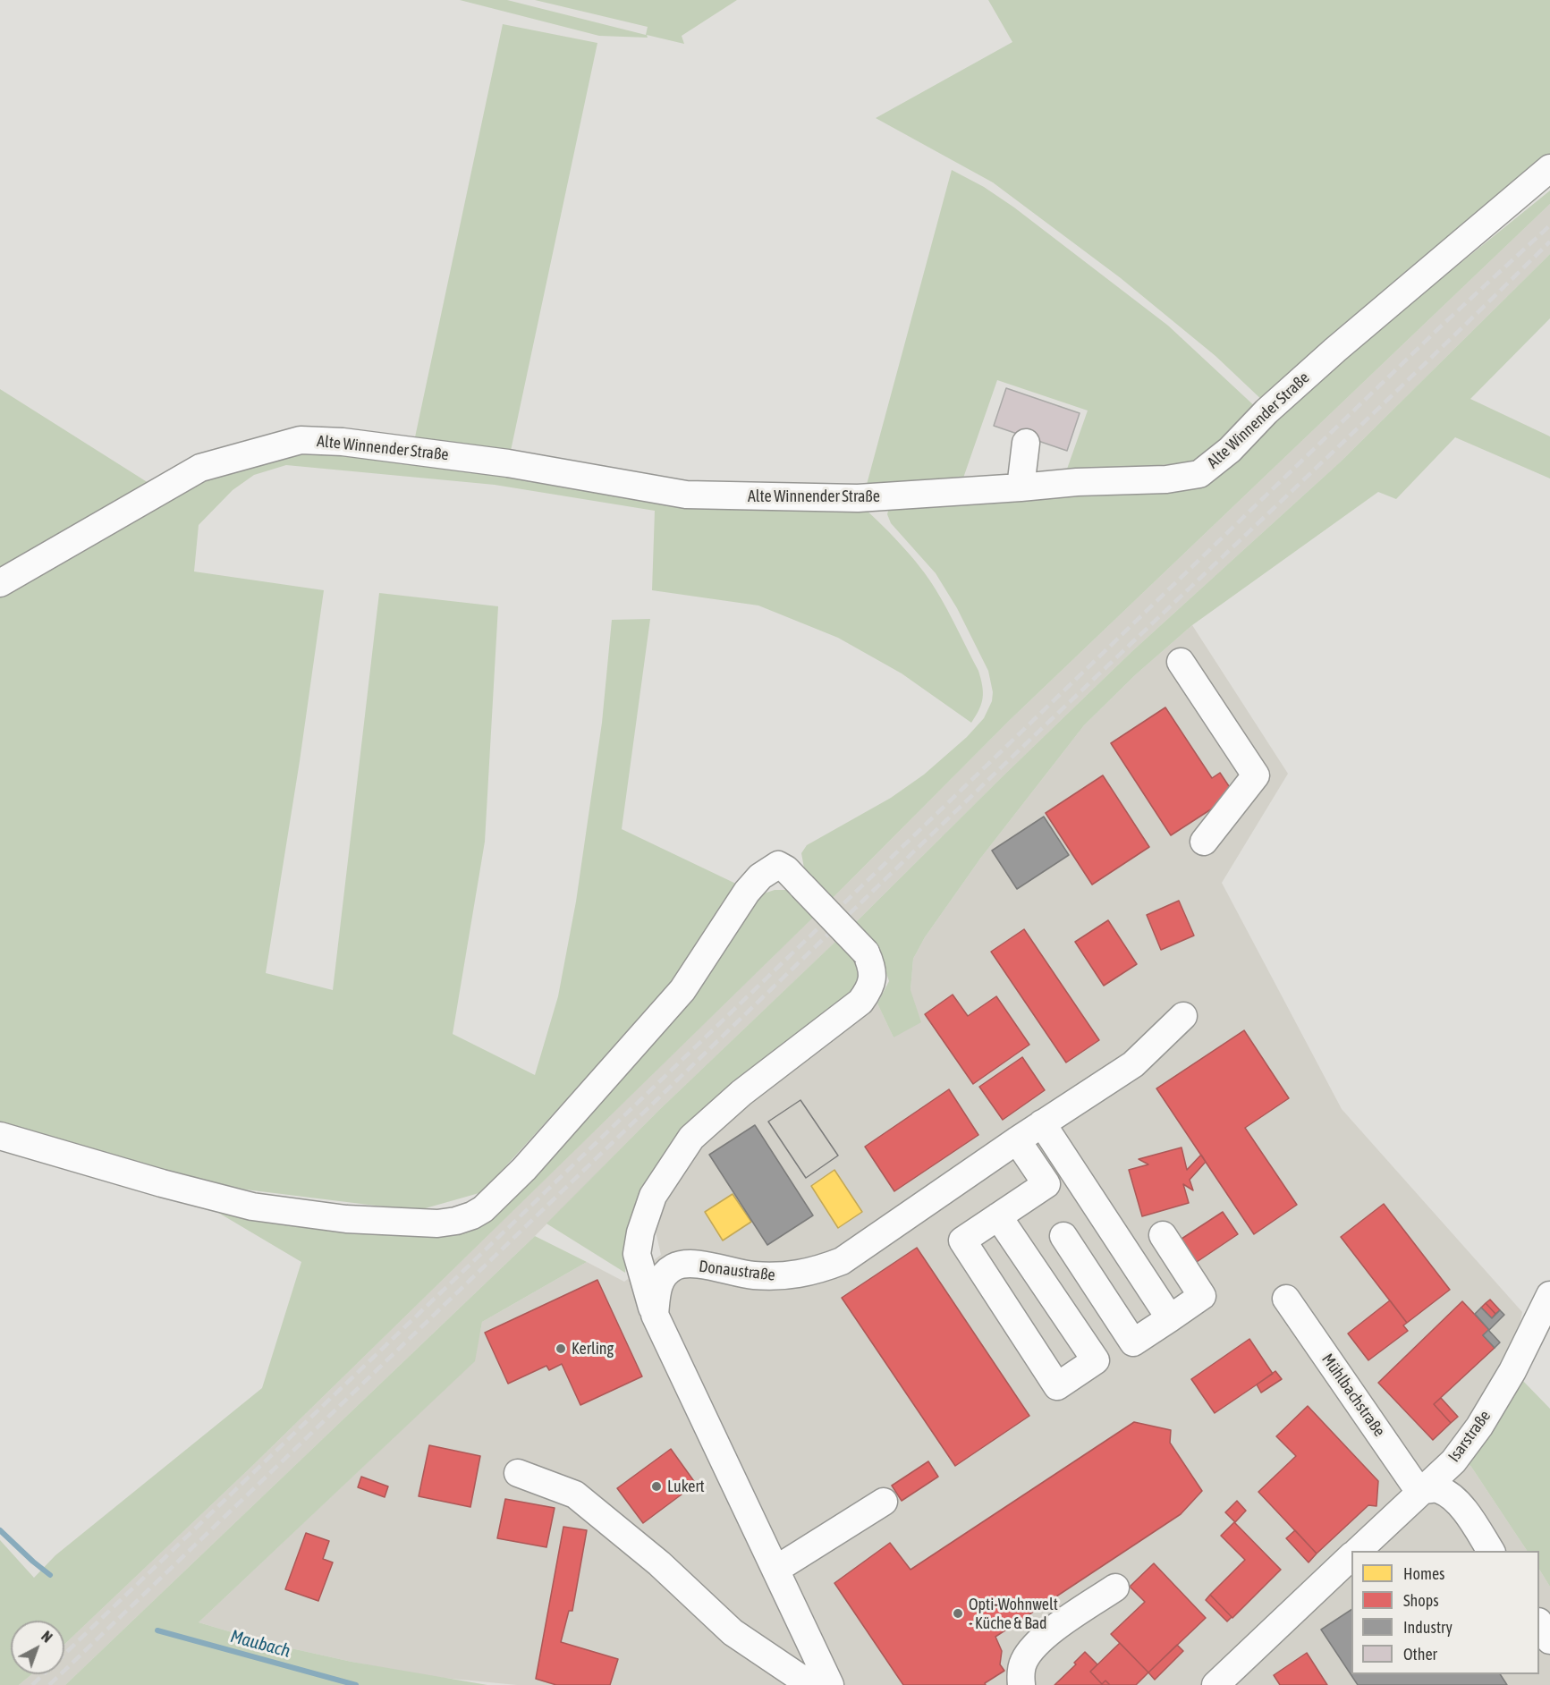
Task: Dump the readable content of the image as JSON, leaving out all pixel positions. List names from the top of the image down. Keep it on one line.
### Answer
{"streets":{"street":["Alte Winnender Straße","Donaustraße","Mühlbachstraße","Isarstraße"]},"crossings":[["Mühlbachstraße","Isarstraße"]],"water":["Maubach"],"places":["Kerling","Lukert","Opti-Wohnwelt - Küche & Bad"],"legend":["Homes","Shops","Industry","Other"],"north":"top right"}
